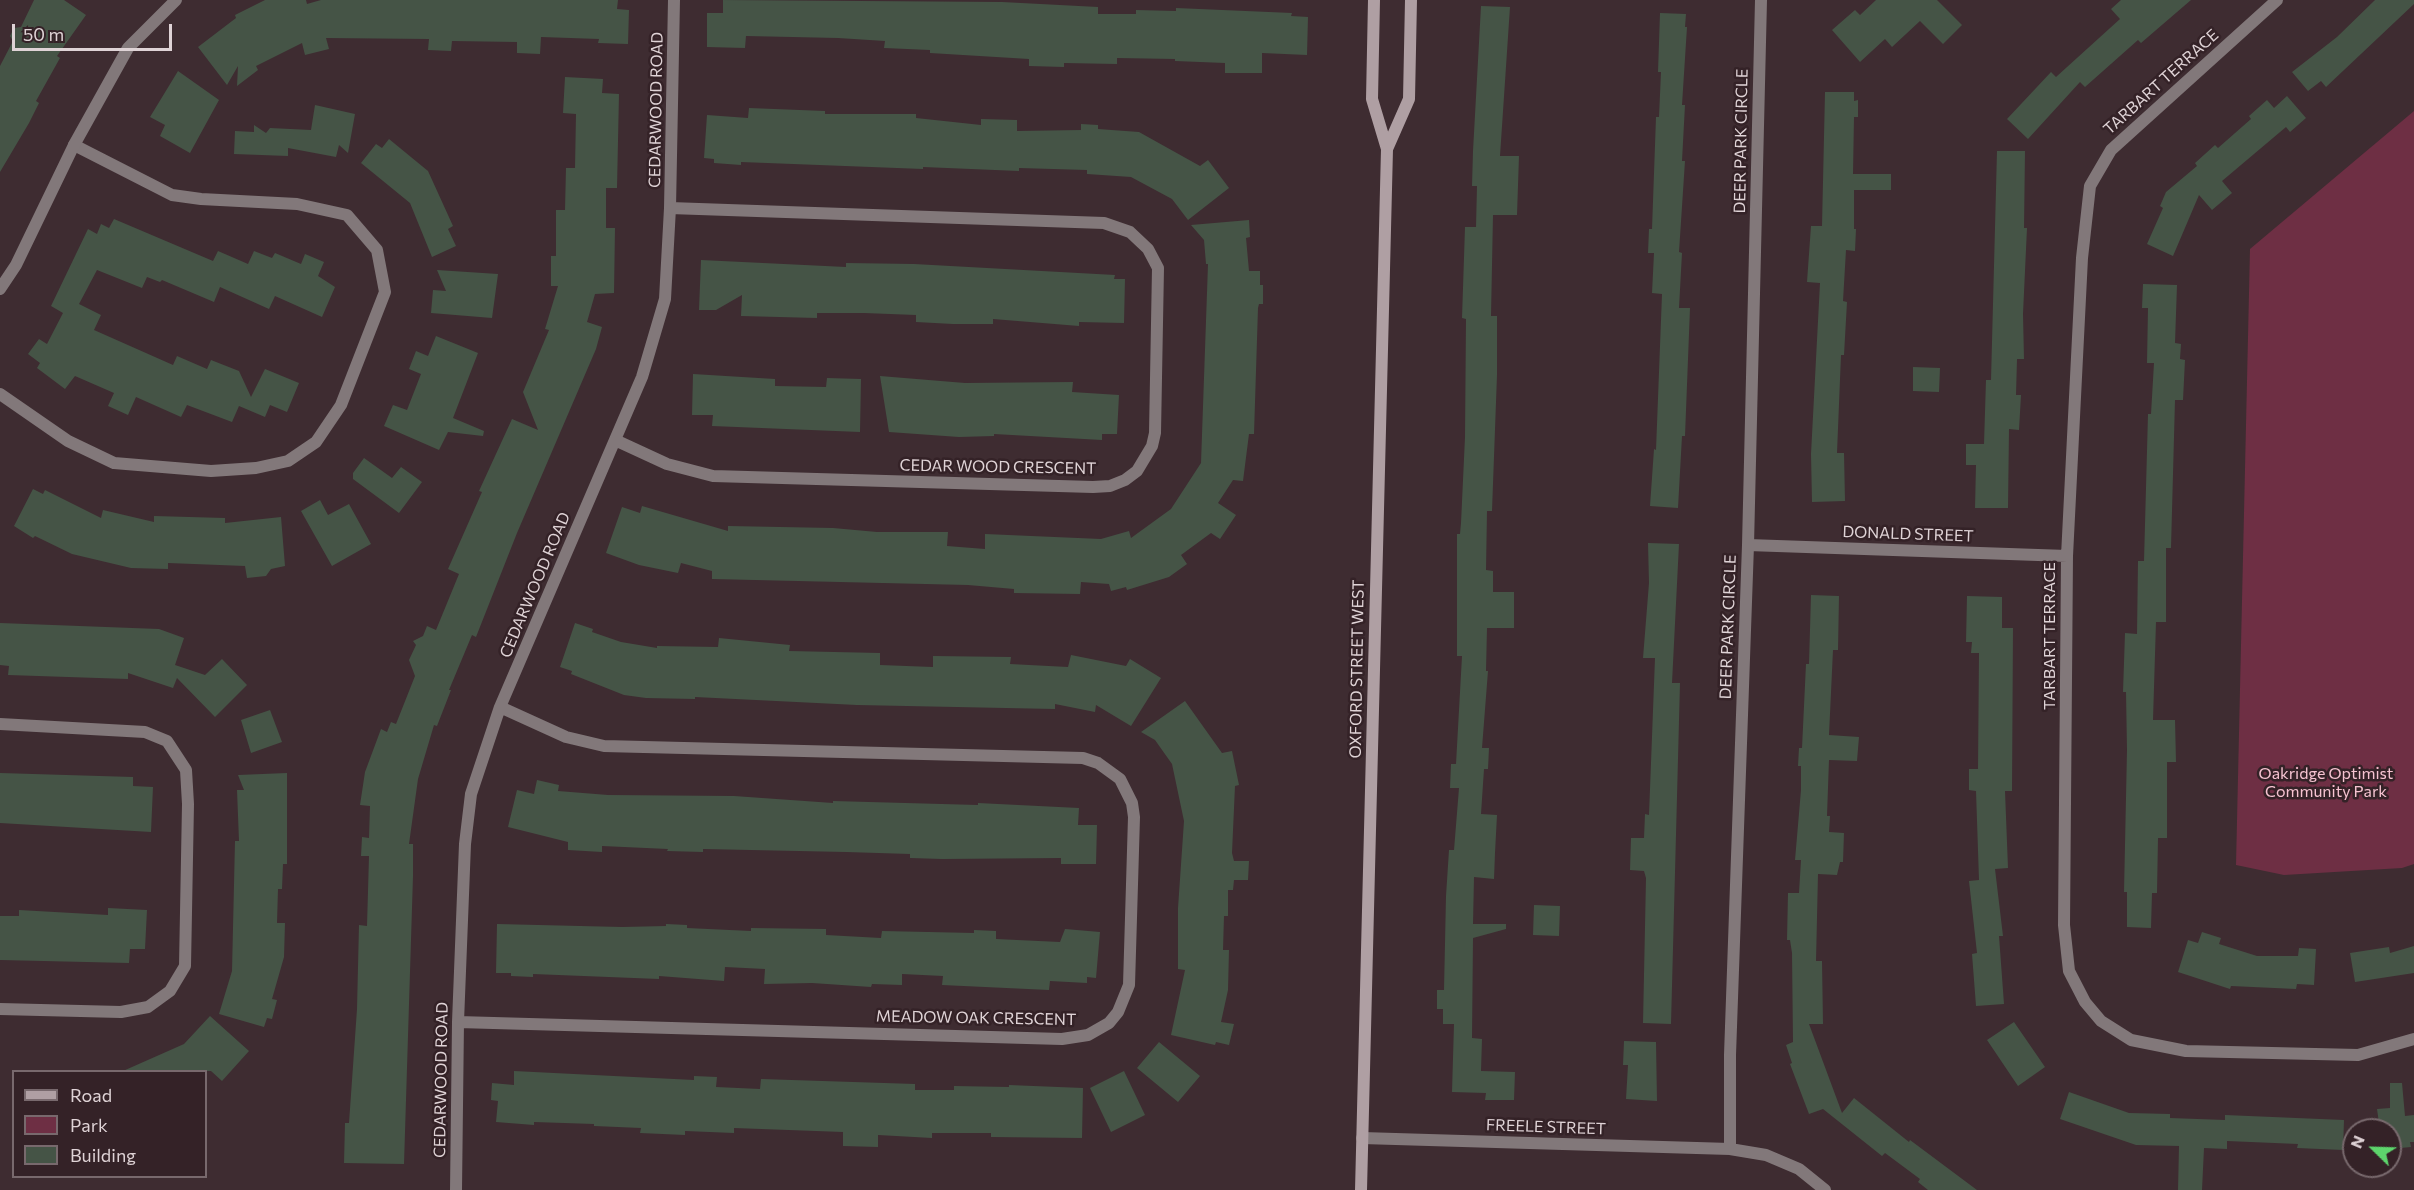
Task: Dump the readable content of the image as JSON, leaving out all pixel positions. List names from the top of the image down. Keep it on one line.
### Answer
{"streets":{"main road":["OXFORD STREET WEST"],"street":["TARBART TERRACE","CEDARWOOD ROAD","DEER PARK CIRCLE","CEDAR WOOD CRESCENT","DONALD STREET","MEADOW OAK CRESCENT","FREELE STREET"]},"crossings":[["TARBART TERRACE","DONALD STREET"],["CEDARWOOD ROAD","CEDAR WOOD CRESCENT"],["CEDARWOOD ROAD","MEADOW OAK CRESCENT"],["DEER PARK CIRCLE","DONALD STREET"],["DEER PARK CIRCLE","FREELE STREET"],["OXFORD STREET WEST","FREELE STREET"]],"parks":["Oakridge Optimist Community Park"],"legend":["Road","Park","Building"],"scale_bar":"50 m","north":"top left"}
